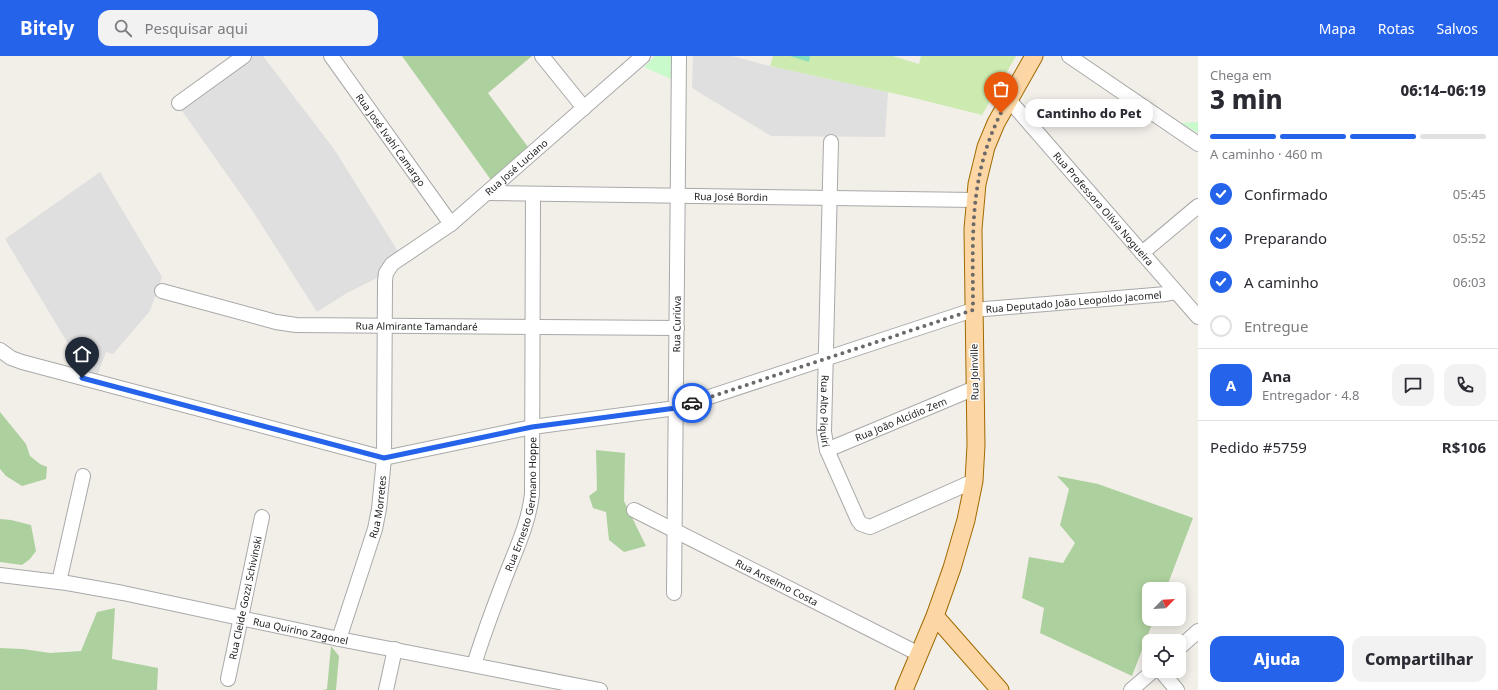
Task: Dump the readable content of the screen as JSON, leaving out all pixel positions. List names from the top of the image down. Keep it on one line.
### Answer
{"streets":{"main road":["Rua Joinville"],"street":["Rua José Ivahí Camargo","Rua José Luciano","Rua José Bordin","Rua Professora Olívia Nogueira","Rua Deputado João Leopoldo Jacomel","Rua Curiúva","Rua Almirante Tamandaré","Rua Alto Piquiri","Rua João Alcídio Zem","Rua Ernesto Germano Hoppe","Rua Morretes","Rua Anselmo Costa","Rua Cleide Gozzi Schivinski","Rua Quirino Zagonel"]},"crossings":[["Rua José Ivahí Camargo","Rua José Luciano"],["Rua José Luciano","Rua José Bordin"],["Rua José Luciano","Rua Morretes"],["Rua José Bordin","Rua Curiúva"],["Rua José Bordin","Rua Joinville"],["Rua José Bordin","Rua Alto Piquiri"],["Rua José Bordin","Rua Ernesto Germano Hoppe"],["Rua Professora Olívia Nogueira","Rua Deputado João Leopoldo Jacomel"],["Rua Professora Olívia Nogueira","Rua Joinville"],["Rua Deputado João Leopoldo Jacomel","Rua Curiúva"],["Rua Deputado João Leopoldo Jacomel","Rua Joinville"],["Rua Deputado João Leopoldo Jacomel","Rua Alto Piquiri"],["Rua Deputado João Leopoldo Jacomel","Rua Ernesto Germano Hoppe"],["Rua Deputado João Leopoldo Jacomel","Rua Morretes"],["Rua Curiúva","Rua Almirante Tamandaré"],["Rua Curiúva","Rua Anselmo Costa"],["Rua Almirante Tamandaré","Rua Ernesto Germano Hoppe"],["Rua Almirante Tamandaré","Rua Morretes"],["Rua Joinville","Rua Alto Piquiri"],["Rua Joinville","Rua João Alcídio Zem"],["Rua Joinville","Rua Anselmo Costa"],["Rua Alto Piquiri","Rua João Alcídio Zem"],["Rua Ernesto Germano Hoppe","Rua Quirino Zagonel"],["Rua Morretes","Rua Quirino Zagonel"],["Rua Cleide Gozzi Schivinski","Rua Quirino Zagonel"]],"places":["Cantinho do Pet"],"north":"top right","page":{"header":"Bitely","search":"Pesquisar aqui","nav":["Mapa","Rotas","Salvos"],"heading":["3 min","Chega em","06:14–06:19"],"panel":["Ana","Entregador · 4.8","Pedido #5759","R$106"],"bubble":"Cantinho do Pet","bar":"A caminho · 460 m","list":[["Confirmado","05:45"],["Preparando","05:52"],["A caminho","06:03"],"Entregue"],"round":"A","buttons":["Ajuda","Compartilhar"]}}
